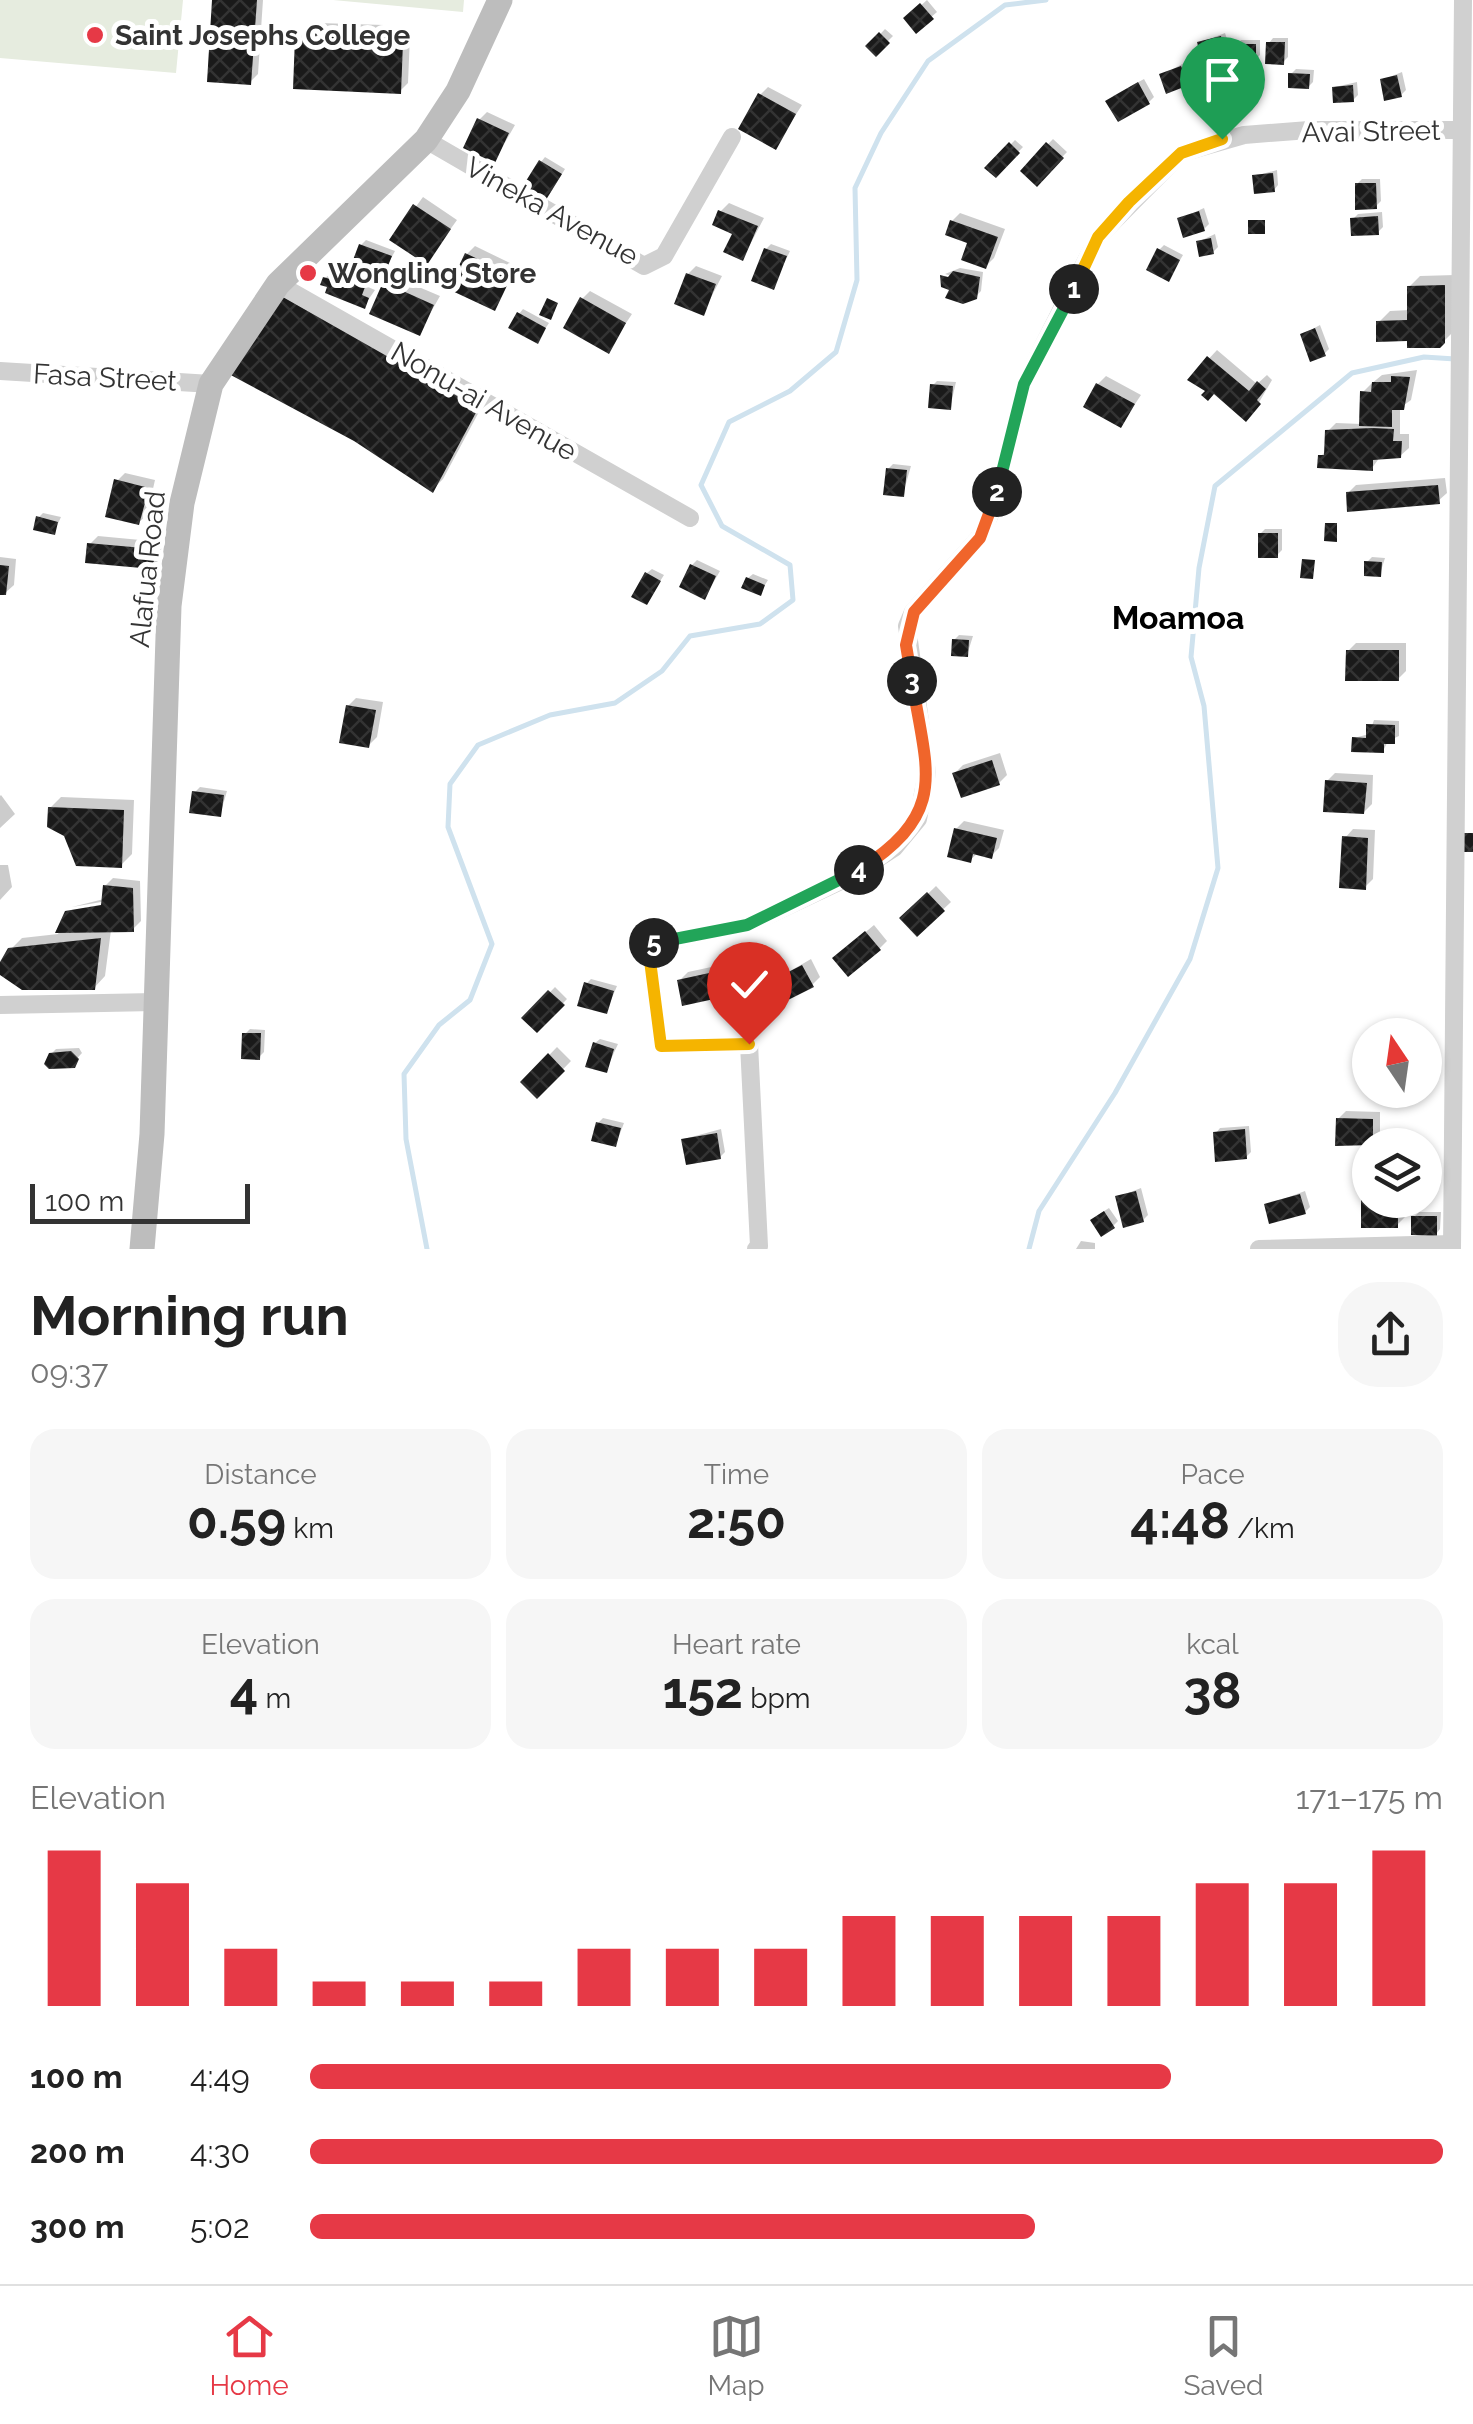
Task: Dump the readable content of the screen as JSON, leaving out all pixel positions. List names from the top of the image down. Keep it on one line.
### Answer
{"streets":{"street":["Avai Street","Vineka Avenue","Fasa Street","Nonu-ai Avenue","Alafua Road"]},"crossings":[["Vineka Avenue","Alafua Road"],["Fasa Street","Alafua Road"],["Nonu-ai Avenue","Alafua Road"]],"districts":["Moamoa"],"places":["Saint Josephs College","Wongling Store"],"scale_bar":"100 m","north":"top","page":{"pins":["1","2","3","4","5"],"scale":"100 m","heading":["Morning run","09:37"],"stats":[["Distance","0.59 km"],["Time","2:50"],["Pace","4:48 /km"],["Elevation","4 m"],["Heart rate","152 bpm"],["kcal","38"]],"chart":["Elevation","171–175 m"],"list":[{"name":"100 m","note":"4:49"},{"name":"200 m","note":"4:30"},{"name":"300 m","note":"5:02"}],"tabs":["Home","Map","Saved"]}}
